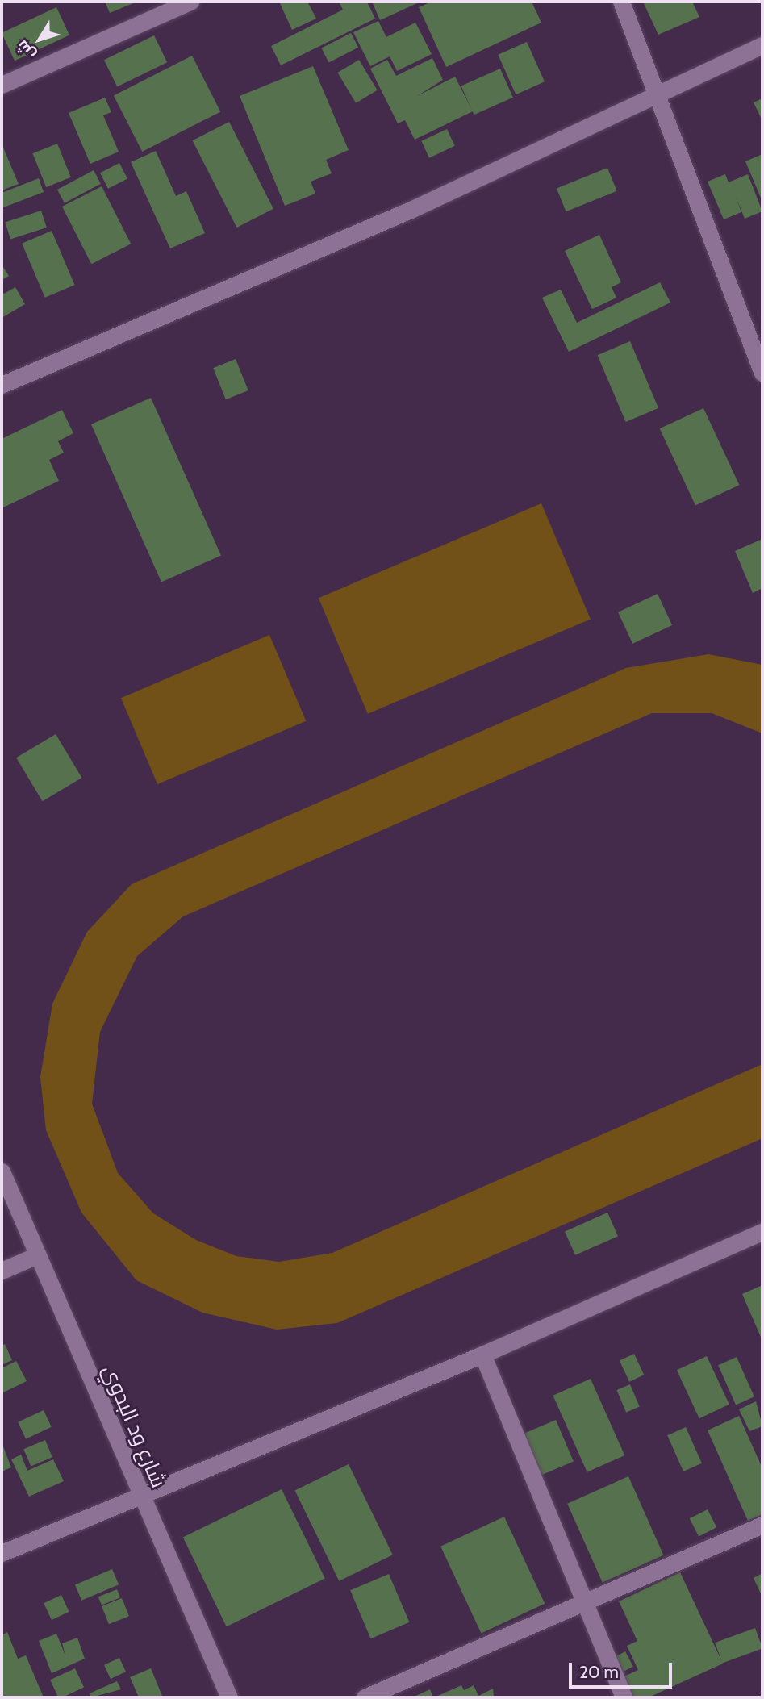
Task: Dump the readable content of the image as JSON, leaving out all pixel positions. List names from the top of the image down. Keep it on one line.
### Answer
{"streets":{"street":["شارع ود البدوي"]},"scale_bar":"20 m","north":"bottom left"}
